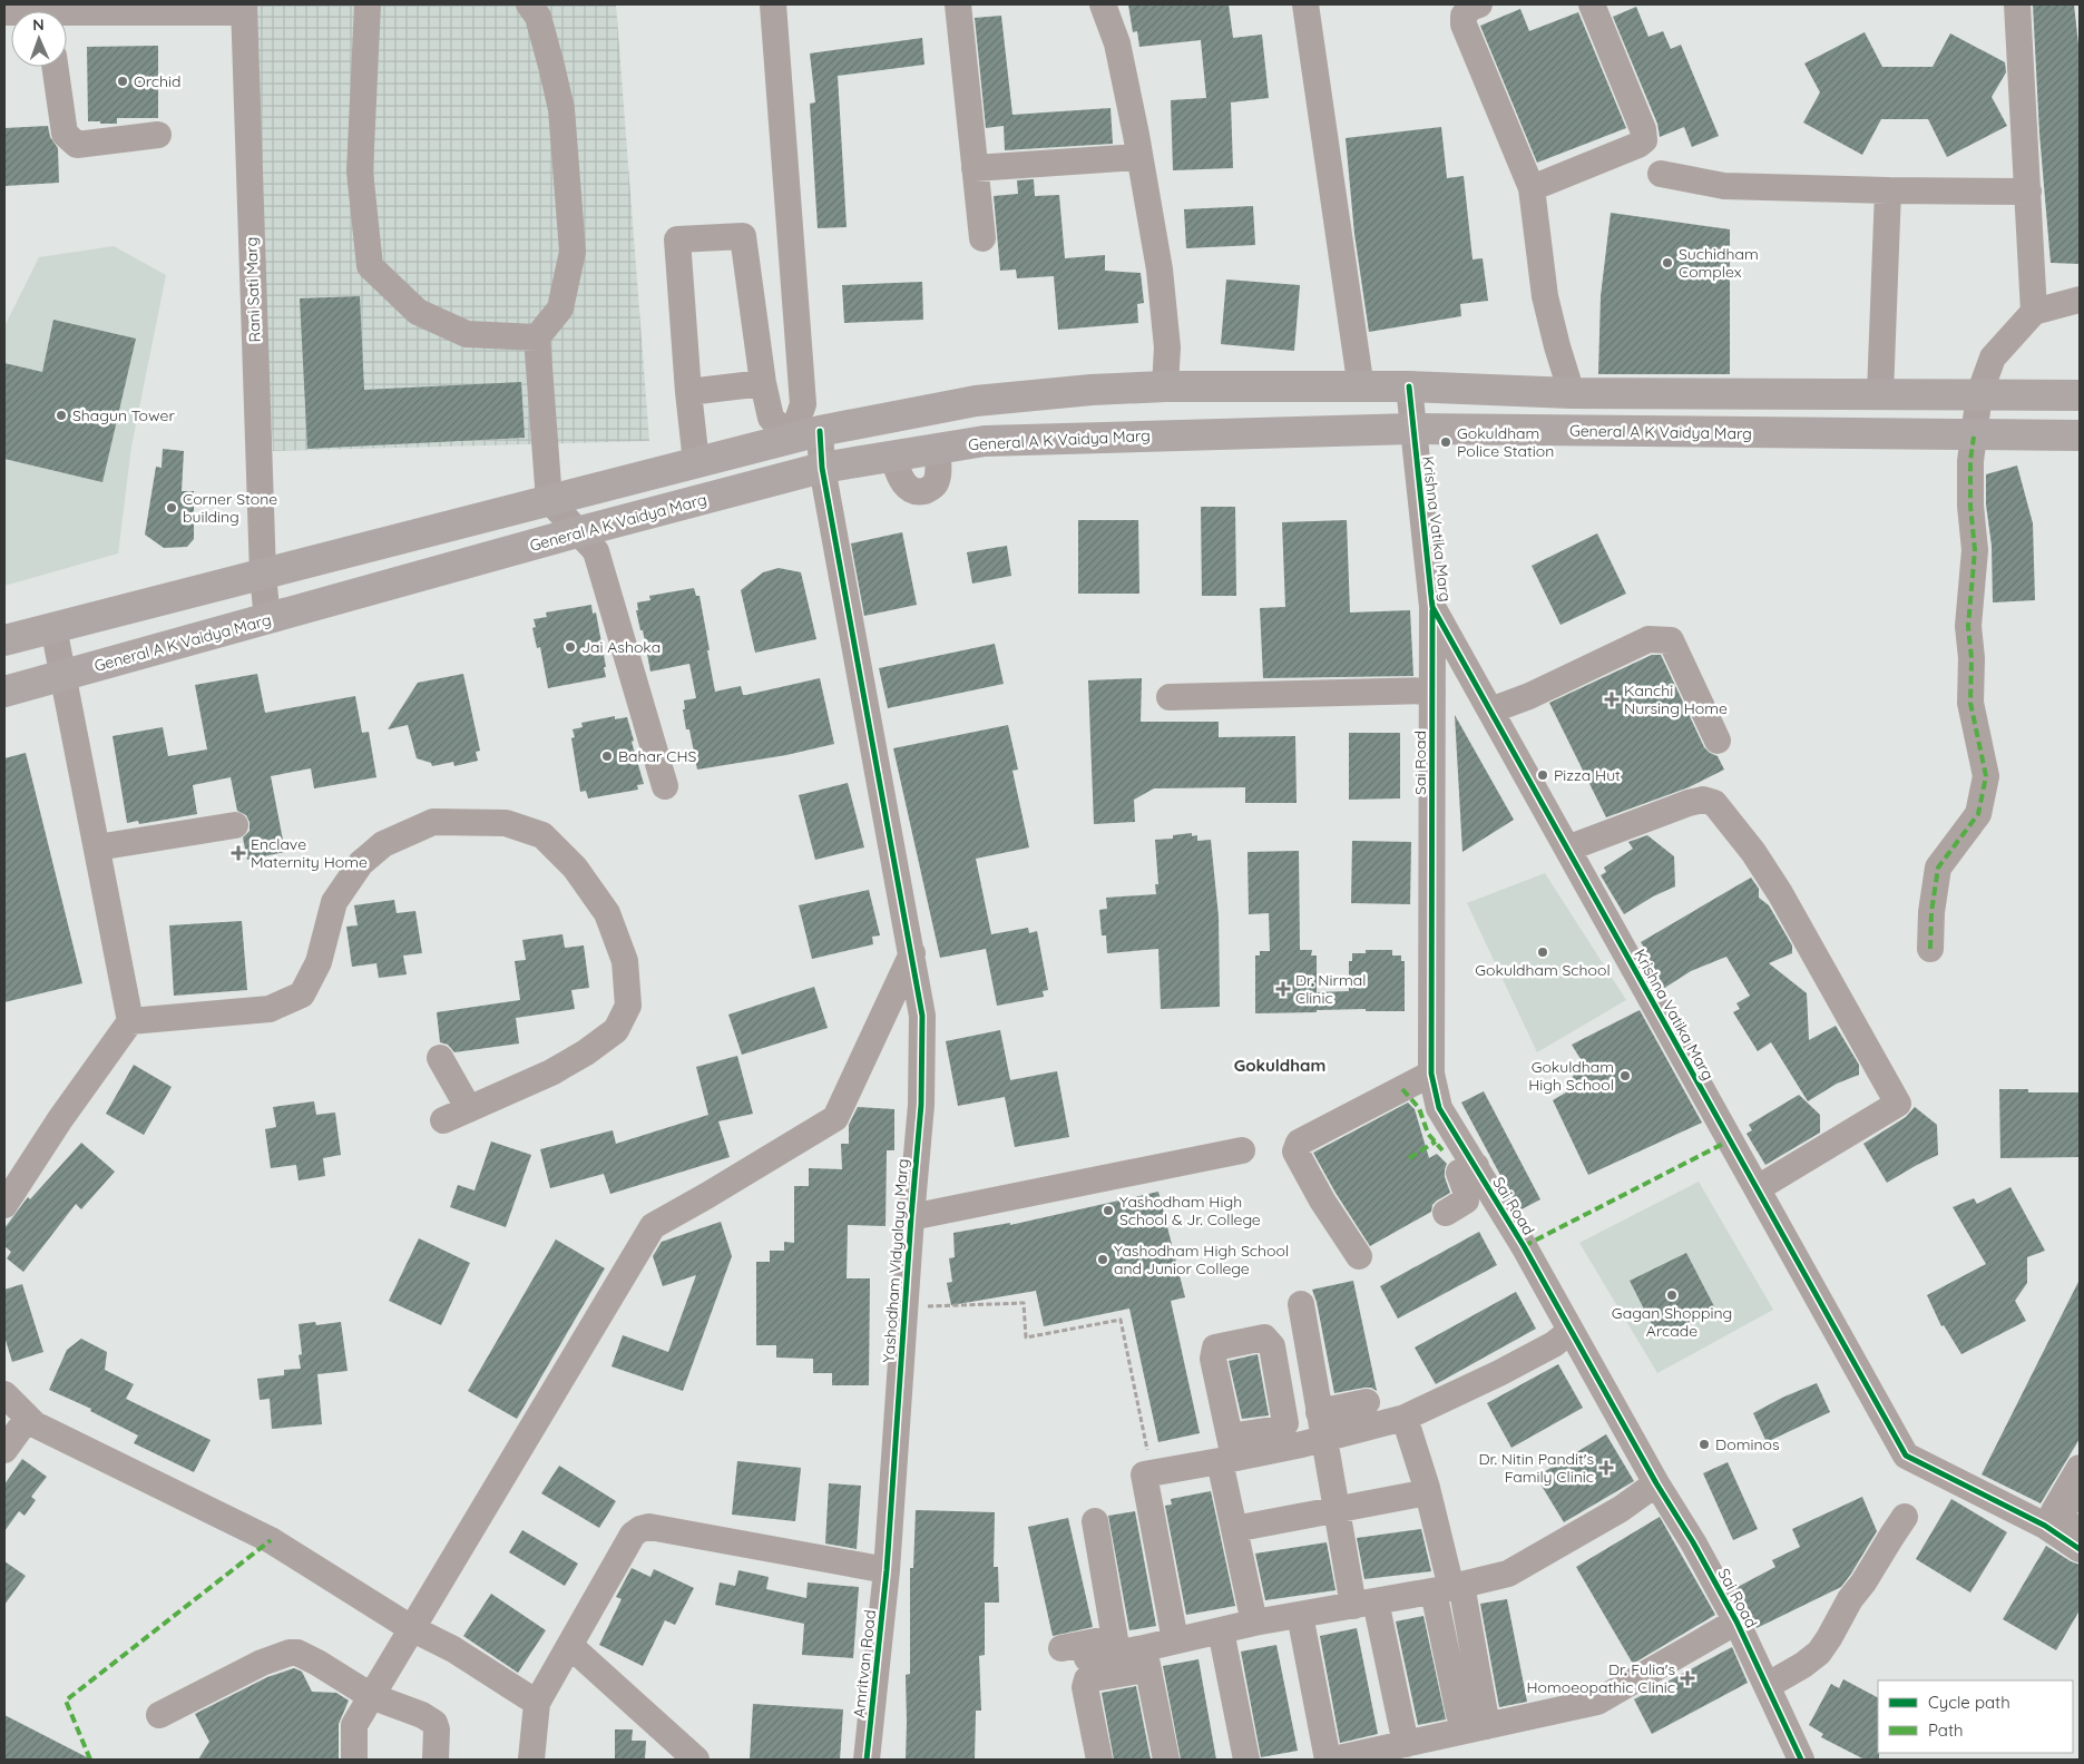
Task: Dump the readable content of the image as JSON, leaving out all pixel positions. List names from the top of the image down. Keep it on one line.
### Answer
{"streets":{"main road":["General A K Vaidya Marg"],"street":["Rani Sati Marg","Krishna Vatika Marg","Sai Road","Yashodham Vidyalaya Marg","Amritvan Road"]},"crossings":[["Rani Sati Marg","General A K Vaidya Marg"],["General A K Vaidya Marg","Krishna Vatika Marg"],["General A K Vaidya Marg","Yashodham Vidyalaya Marg"],["Krishna Vatika Marg","Sai Road"],["Yashodham Vidyalaya Marg","Amritvan Road"]],"districts":["Gokuldham"],"places":{"other":["Orchid","Suchidham Complex","Shagun Tower","Gokuldham Police Station","Corner Stone building","Jai Ashoka","Bahar CHS","Pizza Hut","Gokuldham School","Gokuldham High School","Yashodham High School & Jr. College","Yashodham High School and Junior College","Gagan Shopping Arcade","Dominos"],"health":["Kanchi Nursing Home","Enclave Maternity Home","Dr. Nirmal Clinic","Dr. Nitin Pandit's Family Clinic","Dr. Fulia's Homoeopathic Clinic"]},"legend":["Cycle path","Path"],"north":"top"}
